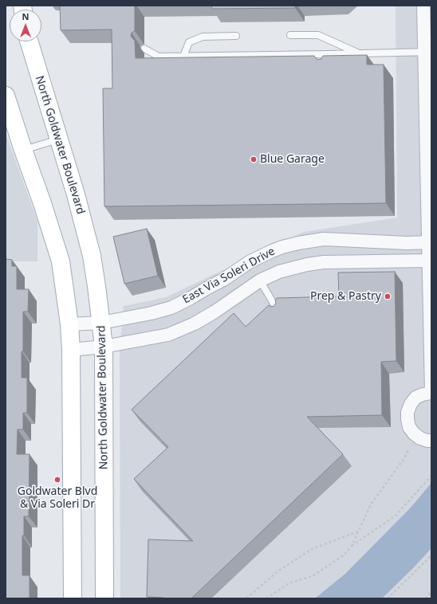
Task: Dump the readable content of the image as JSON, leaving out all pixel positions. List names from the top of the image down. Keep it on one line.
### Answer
{"streets":{"main road":["North Goldwater Boulevard"],"street":["East Via Soleri Drive"]},"crossings":[["North Goldwater Boulevard","East Via Soleri Drive"]],"places":["Blue Garage","Prep & Pastry","Goldwater Blvd & Via Soleri Dr"],"north":"top"}
